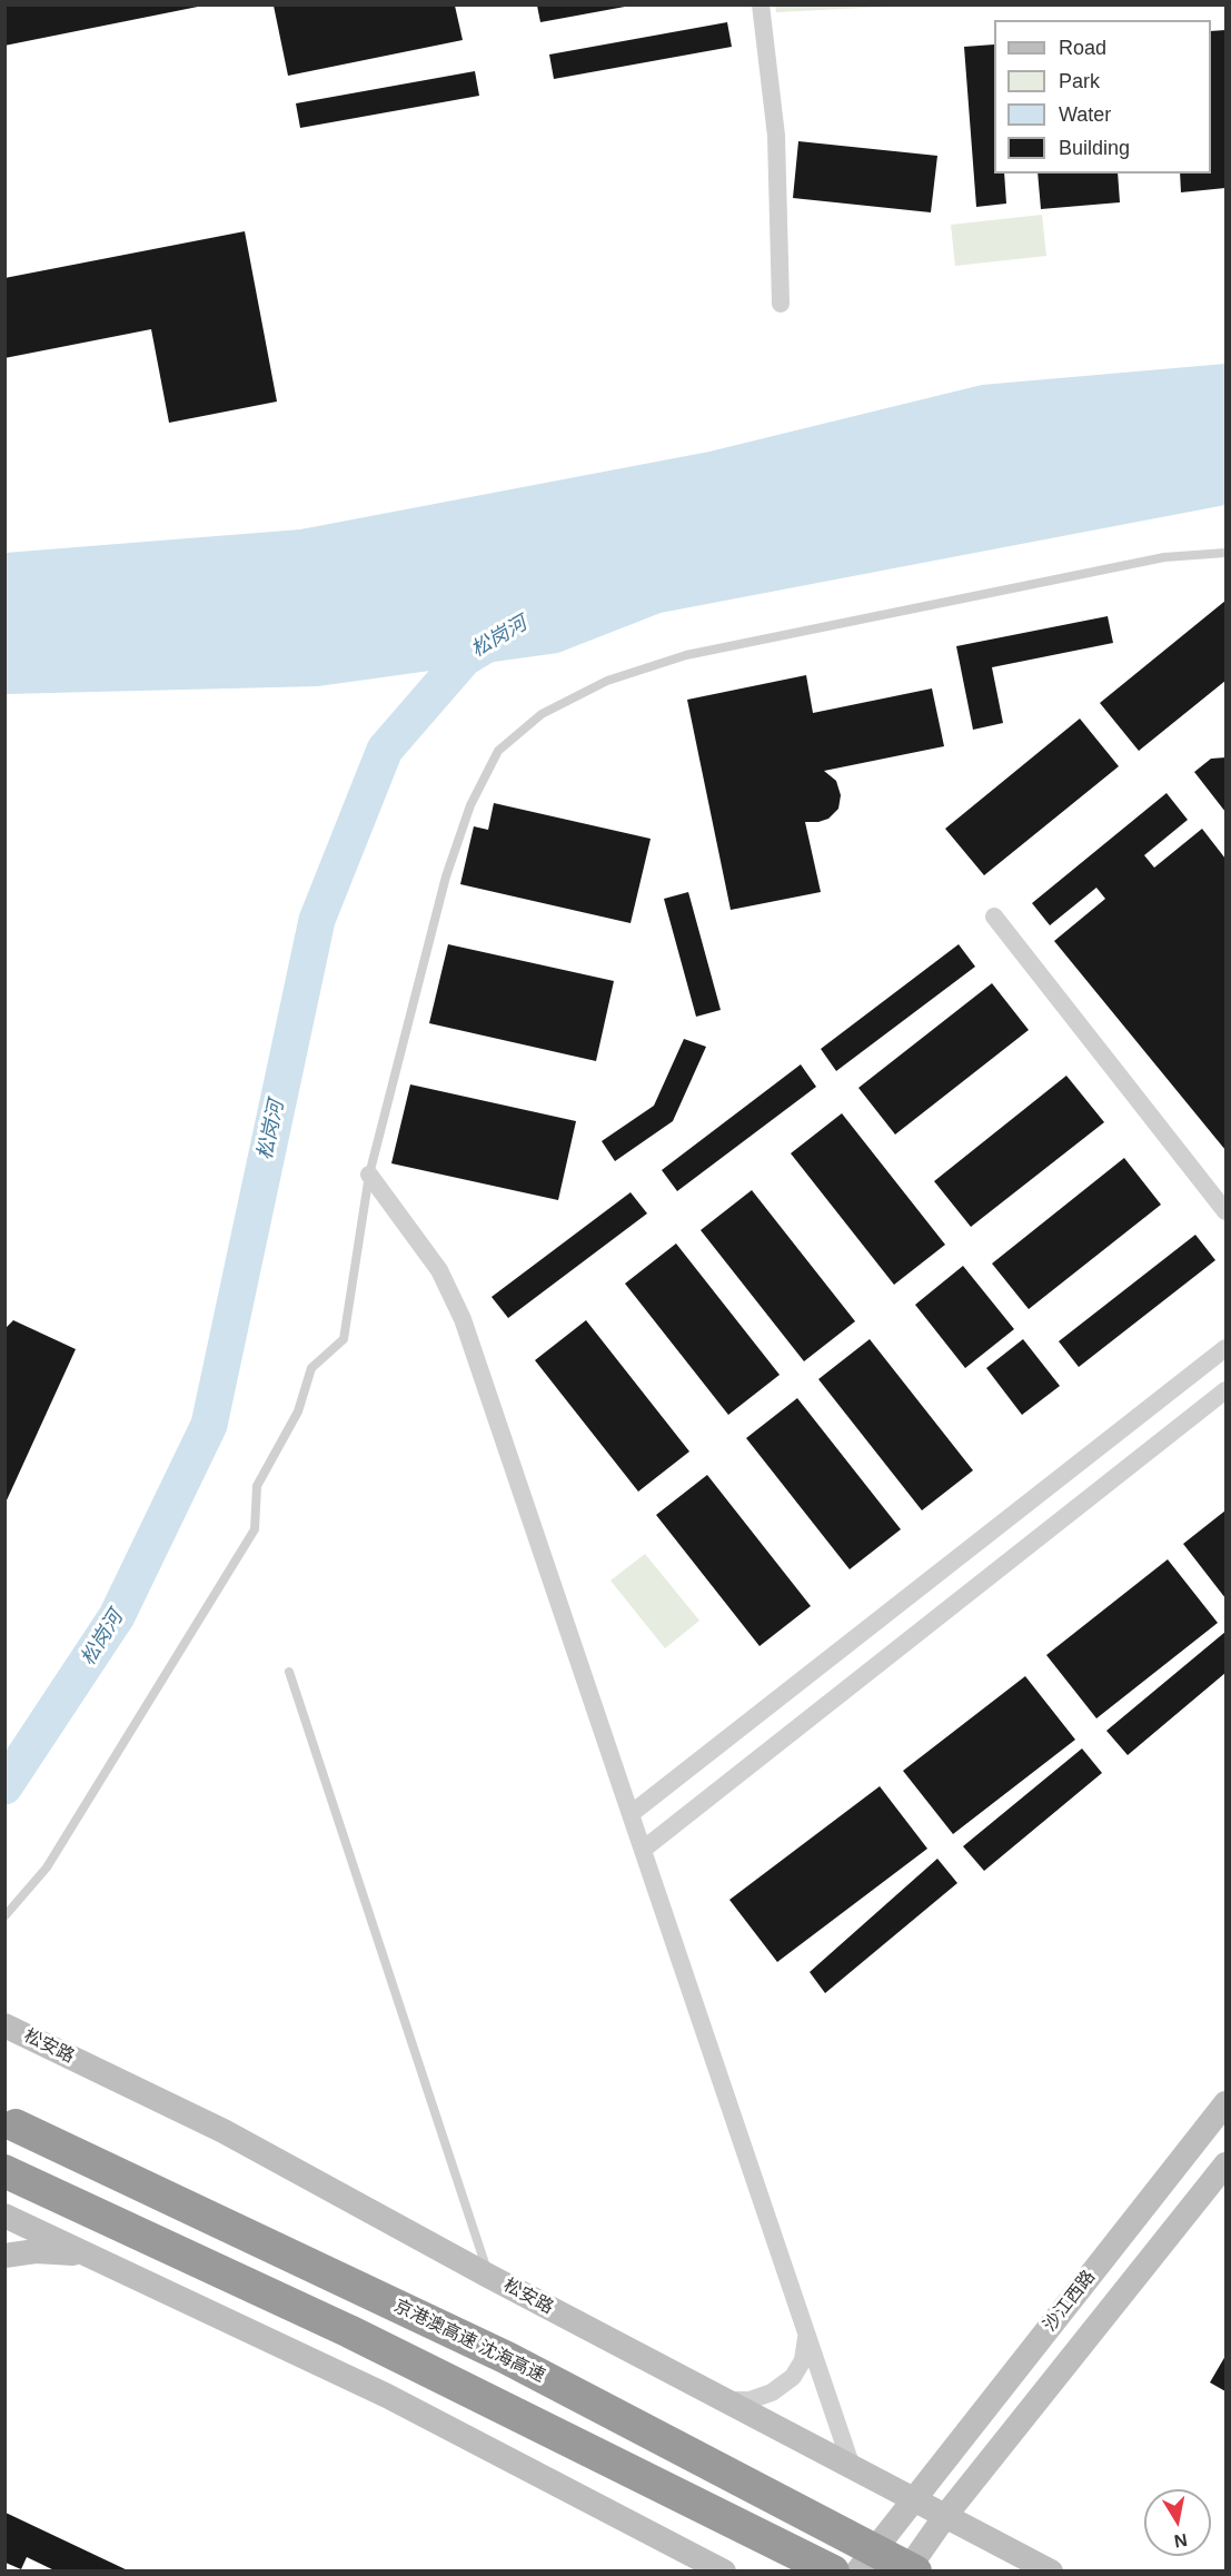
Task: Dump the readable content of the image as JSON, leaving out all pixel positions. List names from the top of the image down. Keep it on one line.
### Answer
{"streets":{"highway":["京港澳高速 沈海高速"],"main road":["松安路","沙江西路"]},"crossings":[["松安路","沙江西路"]],"water":["松岗河"],"legend":["Road","Park","Water","Building"],"north":"bottom"}
